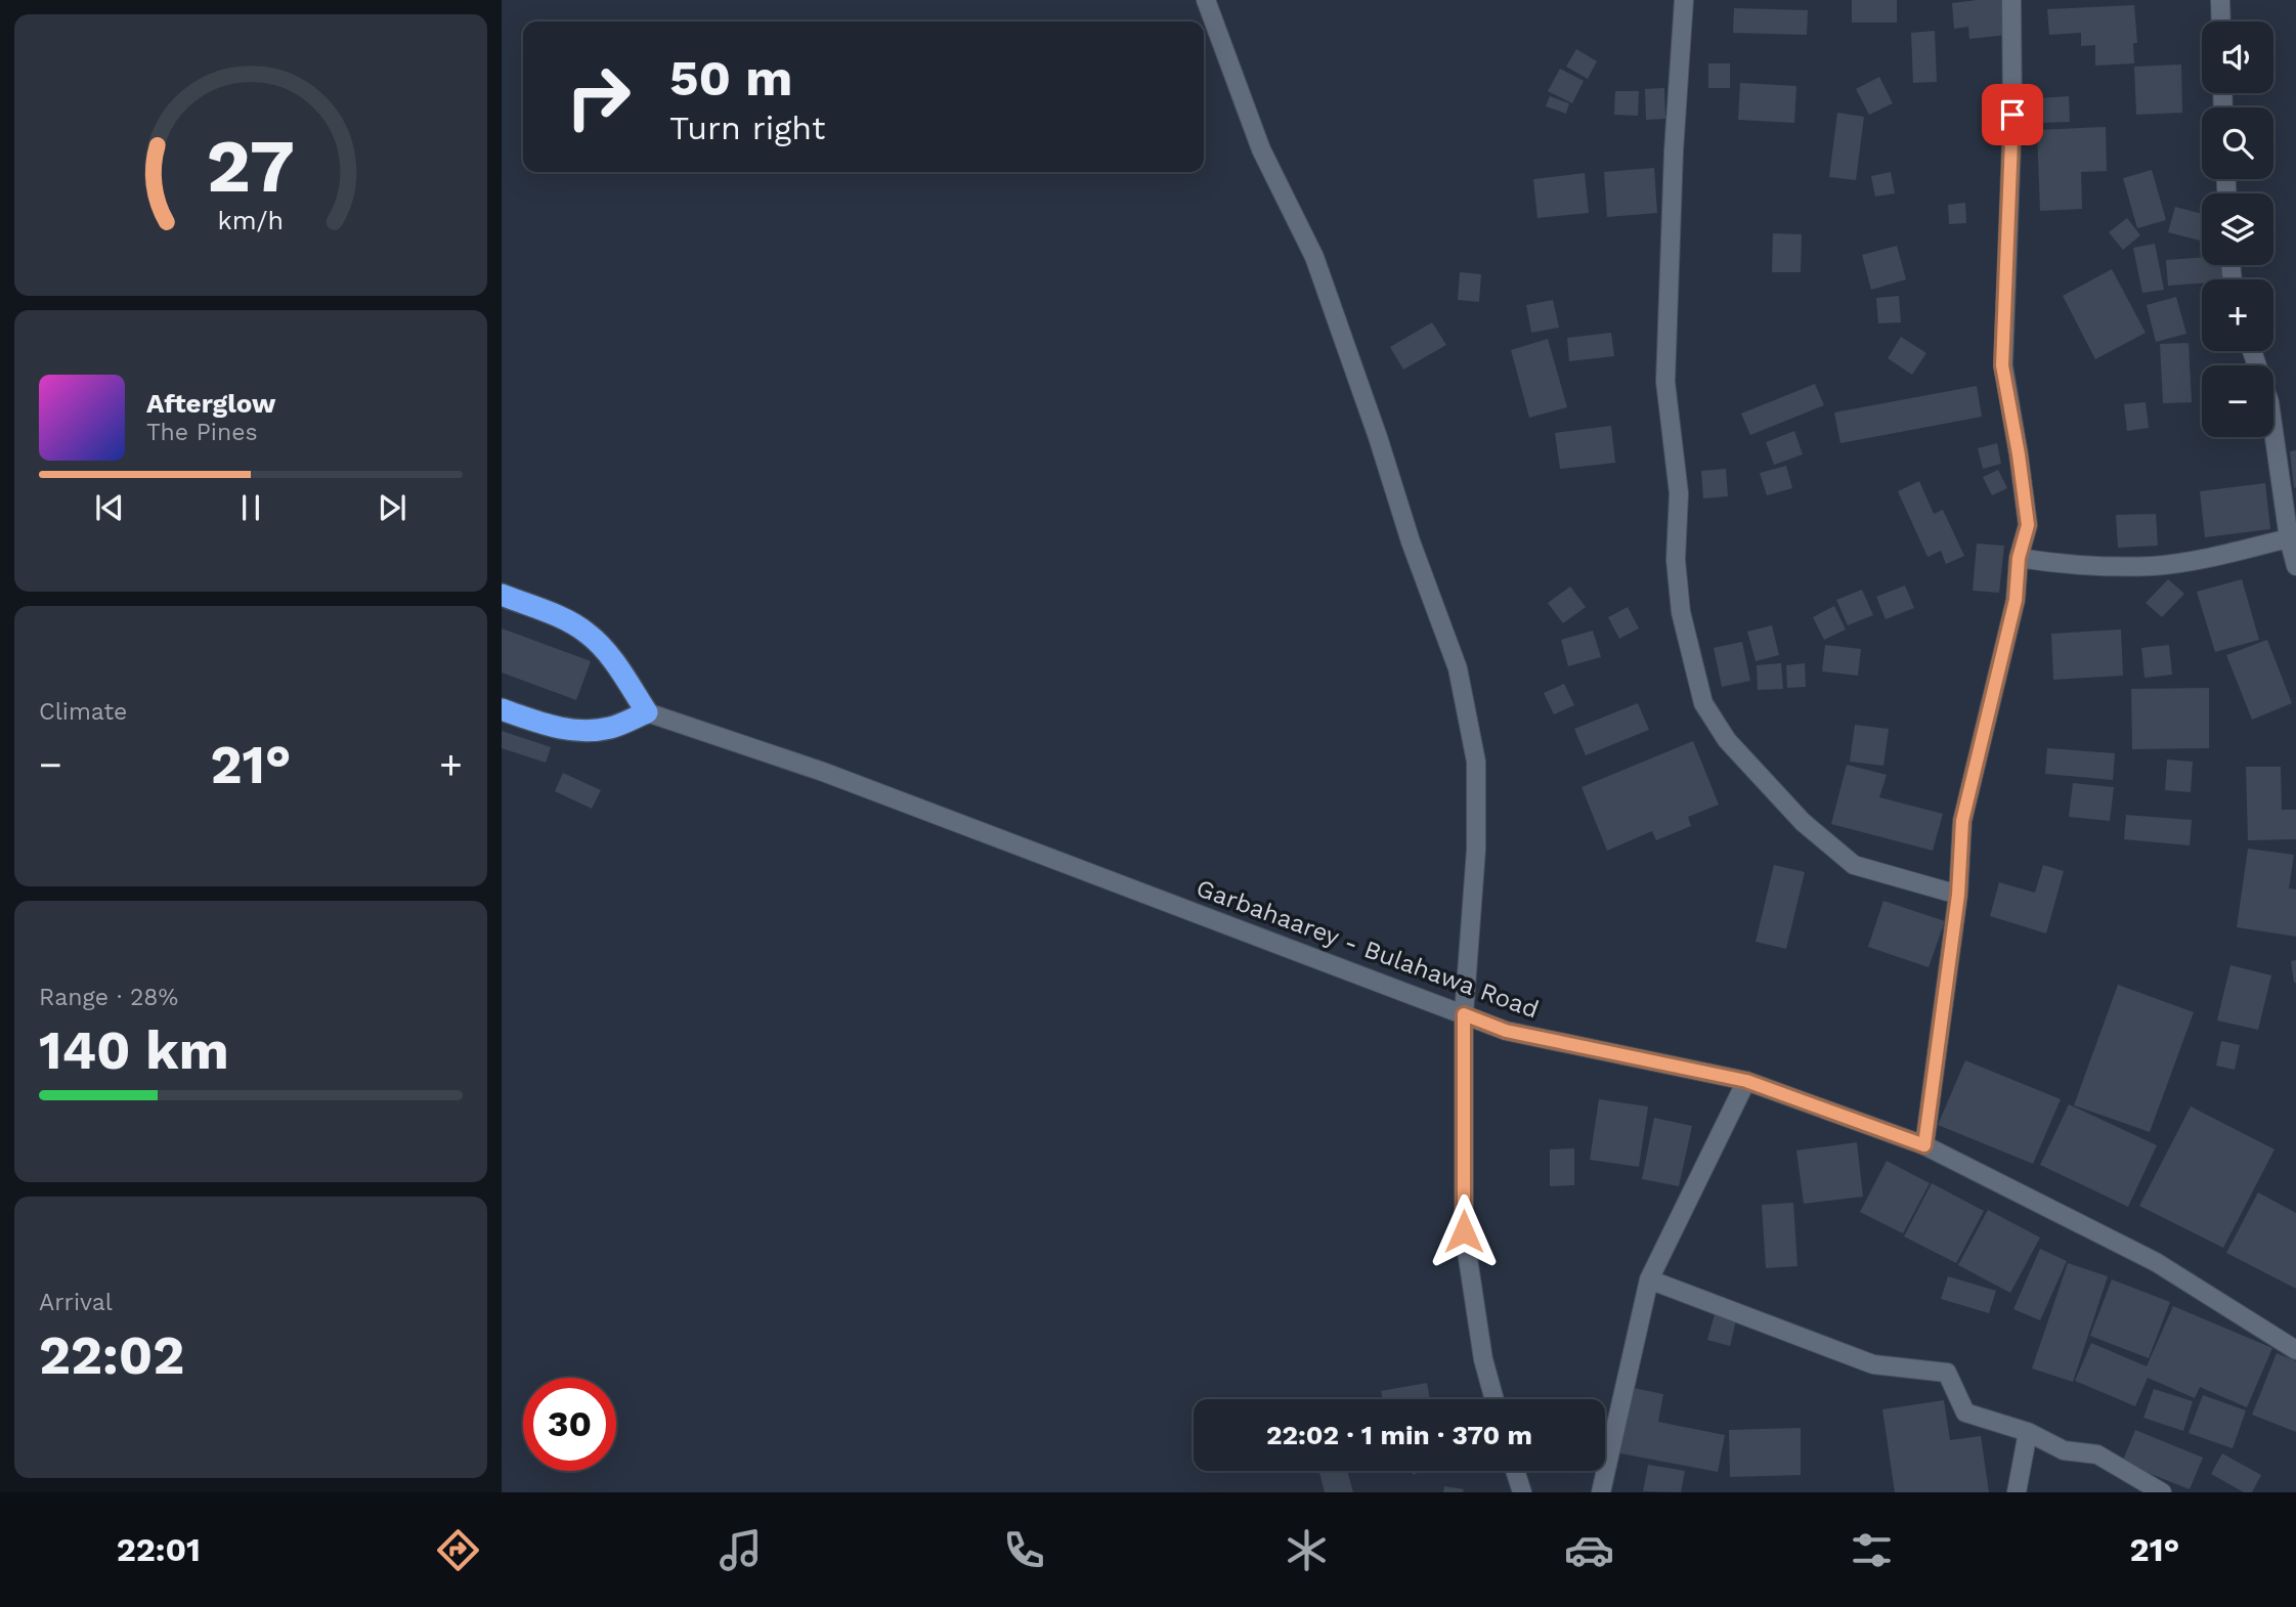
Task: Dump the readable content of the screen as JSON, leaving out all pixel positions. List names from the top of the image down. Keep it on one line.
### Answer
{"streets":{"street":["Garbahaarey - Bulahawa Road"]},"page":{"map_buttons":["+","−"],"turn":["50 m","Turn right"],"song":["Afterglow","The Pines"],"tile":["Climate",["Range · 28%","140 km"],["Arrival","22:02"]],"heat":["−","21°","+"],"limit":"30","trip":"22:02 · 1 min · 370 m","tabs":["22:01","21°"],"gauge":["27","km/h"]}}
